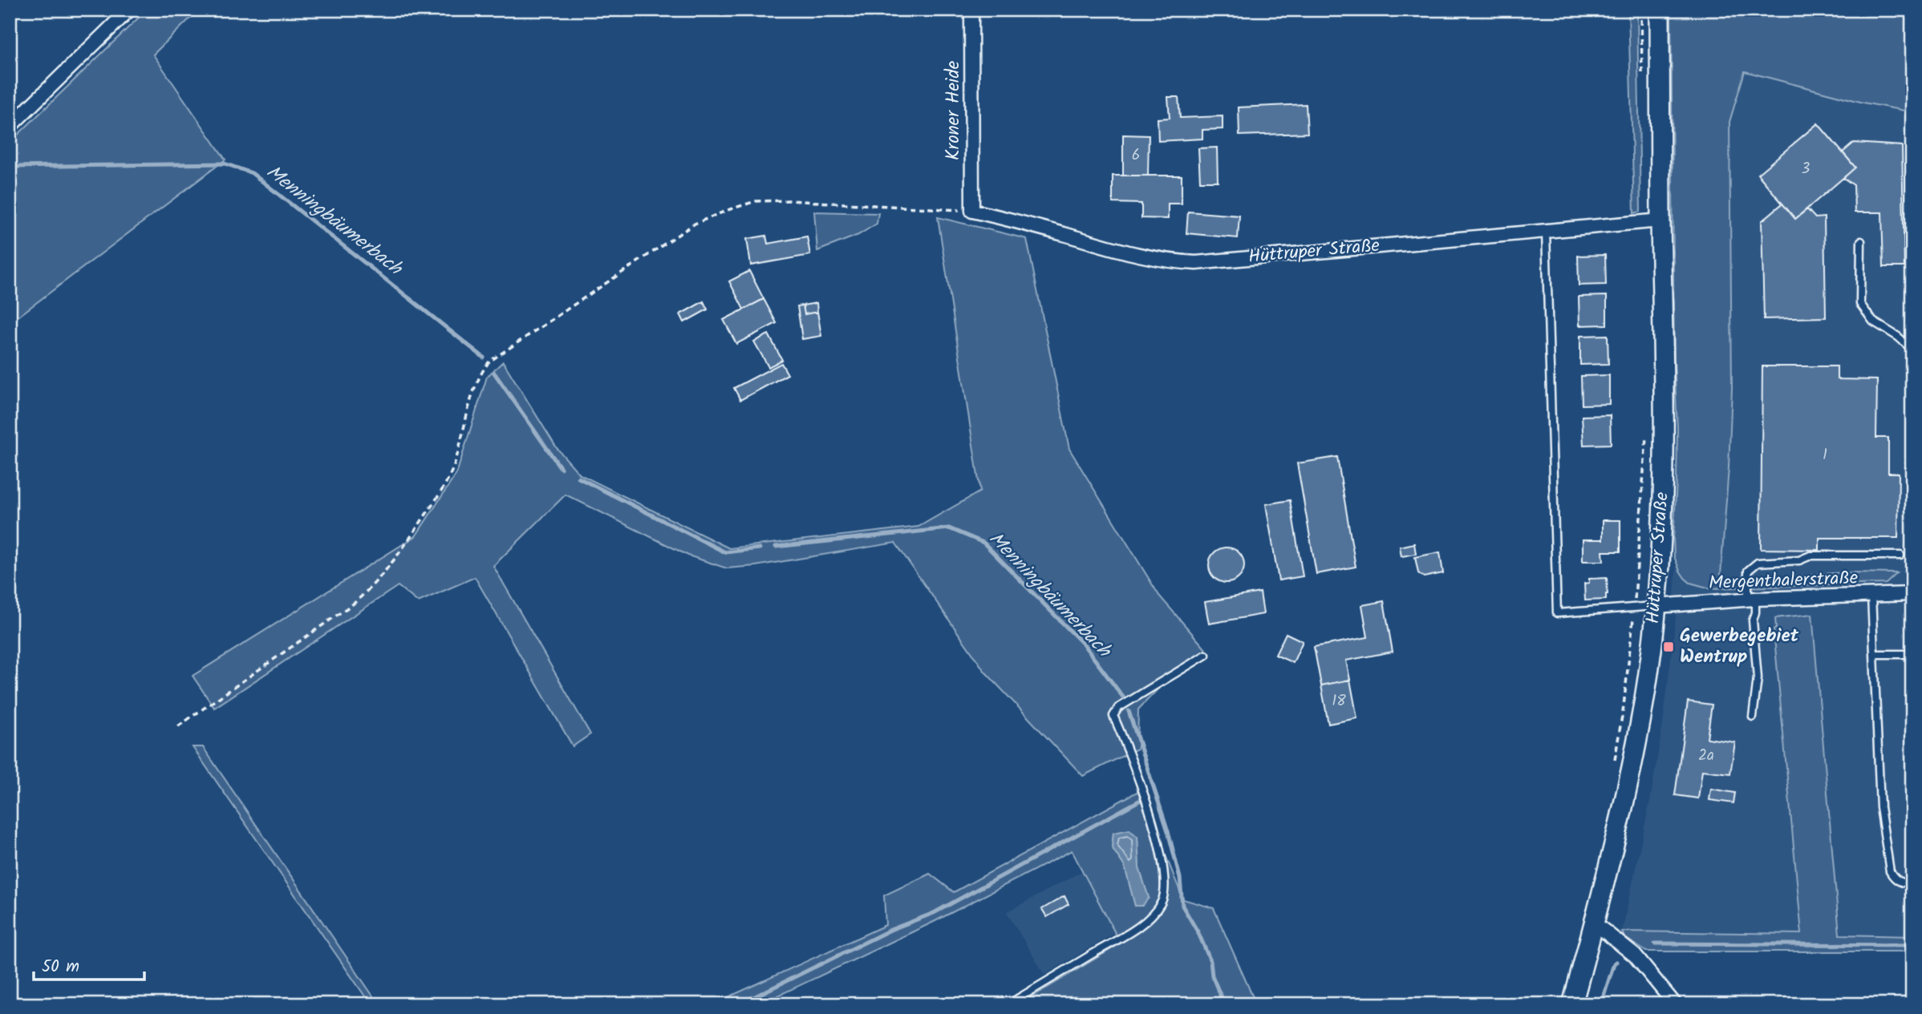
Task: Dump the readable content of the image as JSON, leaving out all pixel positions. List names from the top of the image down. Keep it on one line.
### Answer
{"streets":{"main road":["Hüttruper Straße"],"street":["Kroner Heide","Mergenthalerstraße"]},"crossings":[["Kroner Heide","Hüttruper Straße"],["Hüttruper Straße","Mergenthalerstraße"]],"water":["Menningbäumerbach"],"places":{"transit":["Gewerbegebiet Wentrup"]},"house_numbers":["6","3","1","18","2a"],"scale_bar":"50 m"}
